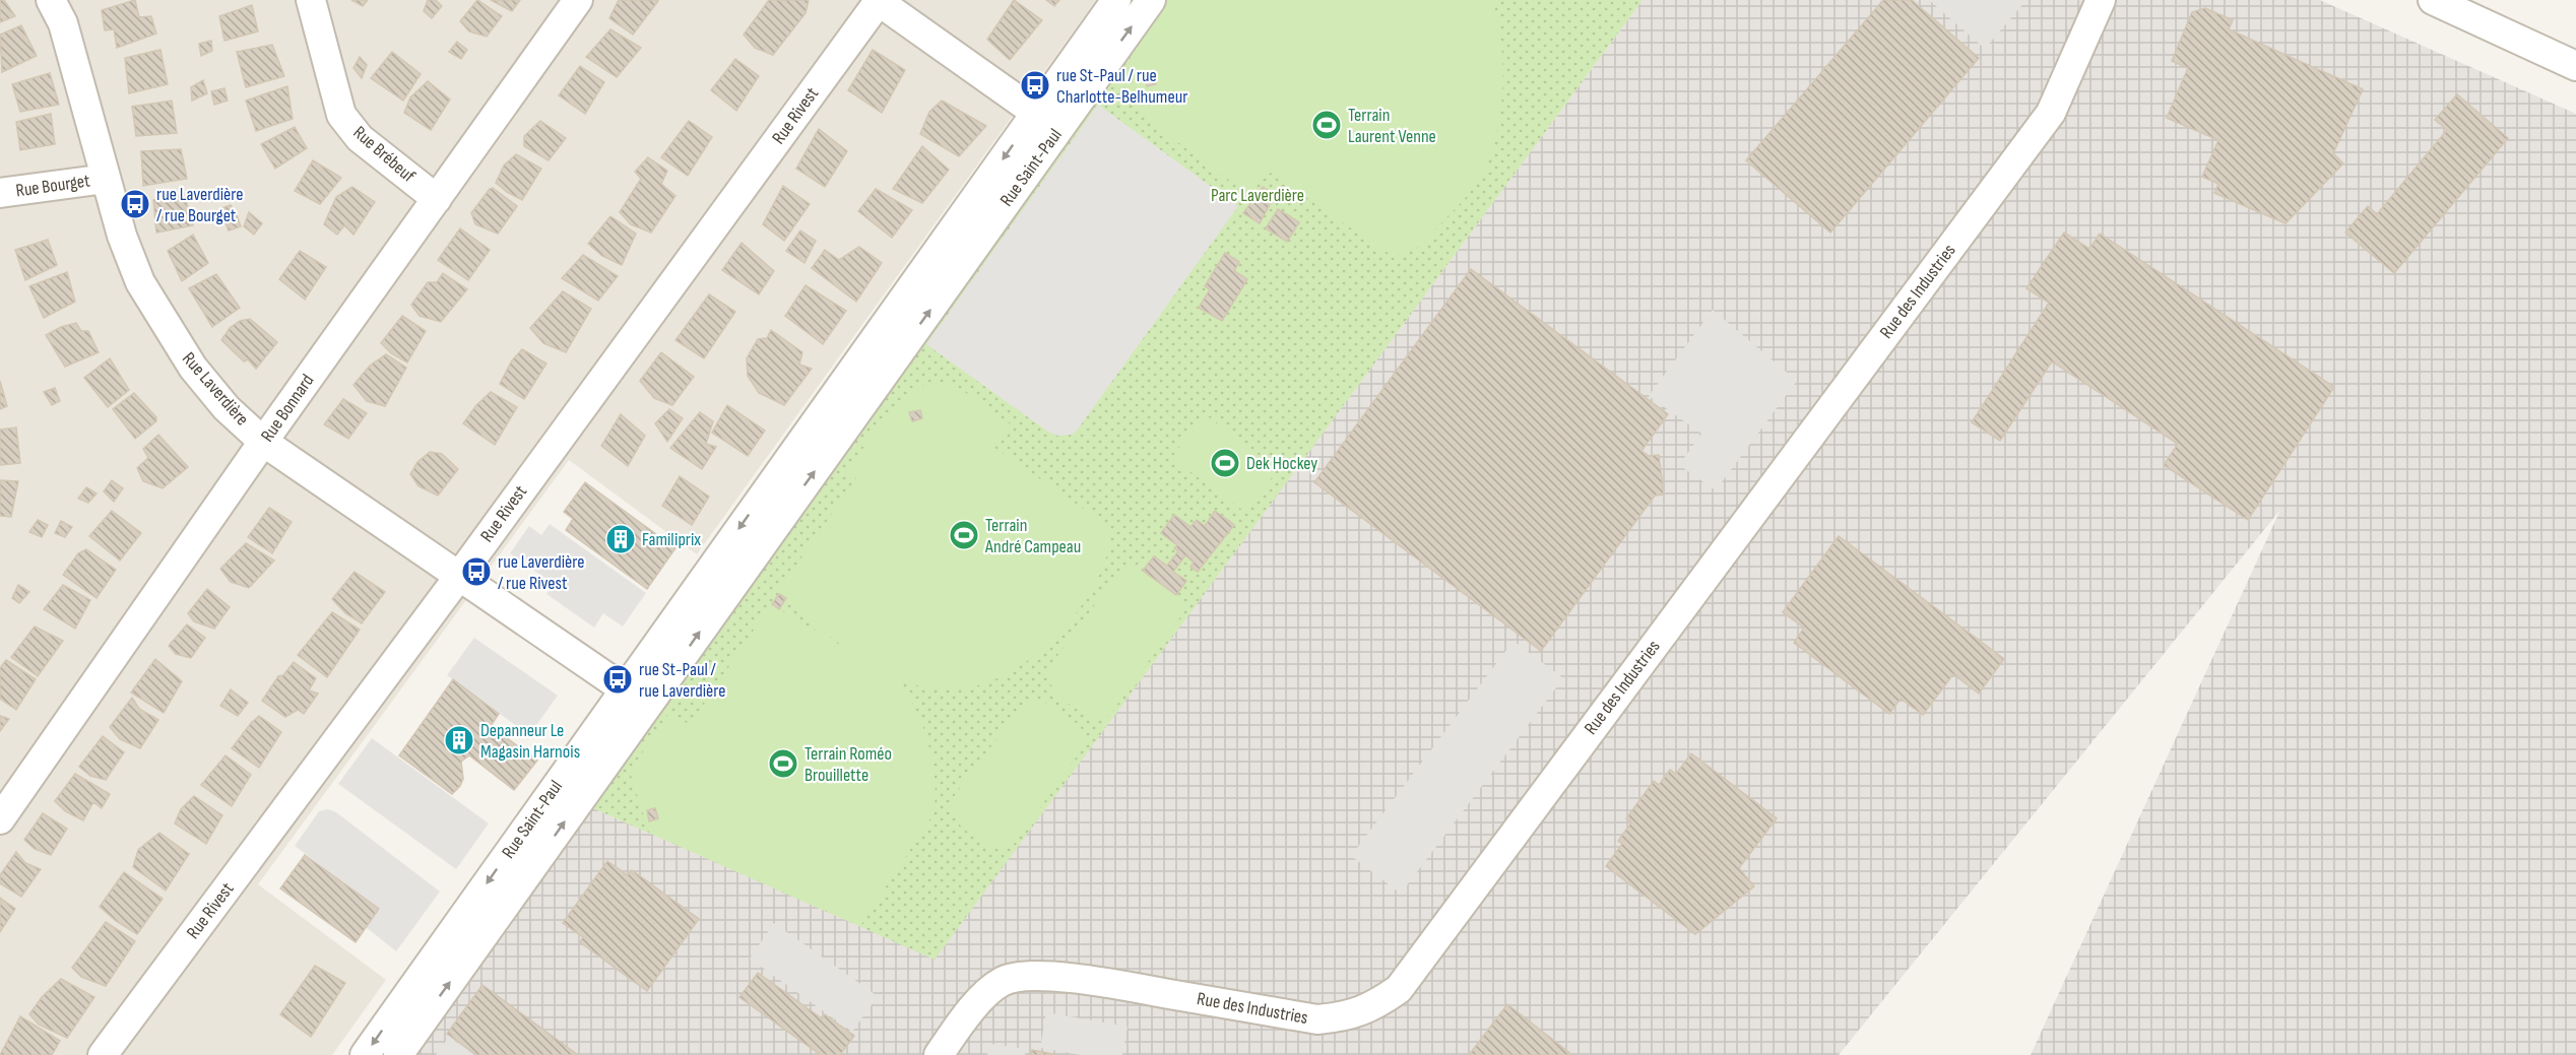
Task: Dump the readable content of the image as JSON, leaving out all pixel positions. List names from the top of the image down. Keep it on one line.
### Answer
{"streets":{"street":["Rue Rivest","Rue Brébeuf","Rue Saint-Paul","Rue Bourget","Rue des Industries","Rue Laverdière","Rue Bonnard"]},"crossings":[["Rue Rivest","Rue Laverdière"],["Rue Brébeuf","Rue Bonnard"],["Rue Saint-Paul","Rue Laverdière"],["Rue Bourget","Rue Laverdière"],["Rue Laverdière","Rue Bonnard"]],"parks":["Parc Laverdière"],"places":{"bus stop":["rue St-Paul / rue Charlotte-Belhumeur","rue Laverdière / rue Bourget","rue Laverdière / rue Rivest","rue St-Paul / rue Laverdière"],"sports":["Terrain Laurent Venne","Dek Hockey","Terrain André Campeau","Terrain Roméo Brouillette"],"building":["Familiprix","Depanneur Le Magasin Harnois"]}}
